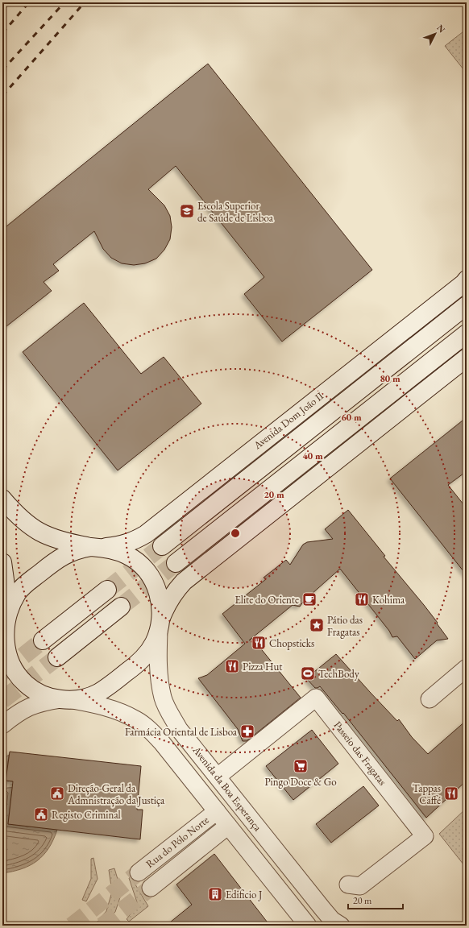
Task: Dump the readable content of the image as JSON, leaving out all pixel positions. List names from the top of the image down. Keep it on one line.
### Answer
{"streets":{"main road":["Avenida Dom João II"],"street":["Passeio das Fragatas","Avenida da Boa Esperança","Rua do Pólo Norte"]},"crossings":[["Passeio das Fragatas","Avenida da Boa Esperança"],["Avenida da Boa Esperança","Rua do Pólo Norte"]],"places":{"school or university":["Escola Superior de Saúde de Lisboa"],"cafe":["Elite do Oriente"],"restaurant":["Kohima","Chopsticks","Pizza Hut","Tappas Caffé"],"place":["Pátio das Fragatas"],"sports":["TechBody"],"pharmacy":["Farmácia Oriental de Lisboa"],"supermarket":["Pingo Doce & Go"],"public building":["Direção-Geral da Admnistração da Justiça","Registo Criminal"],"building":["Edificio J"]},"scale_bar":"20 m","north":"top right","rings":["80 m","60 m","40 m","20 m"]}
